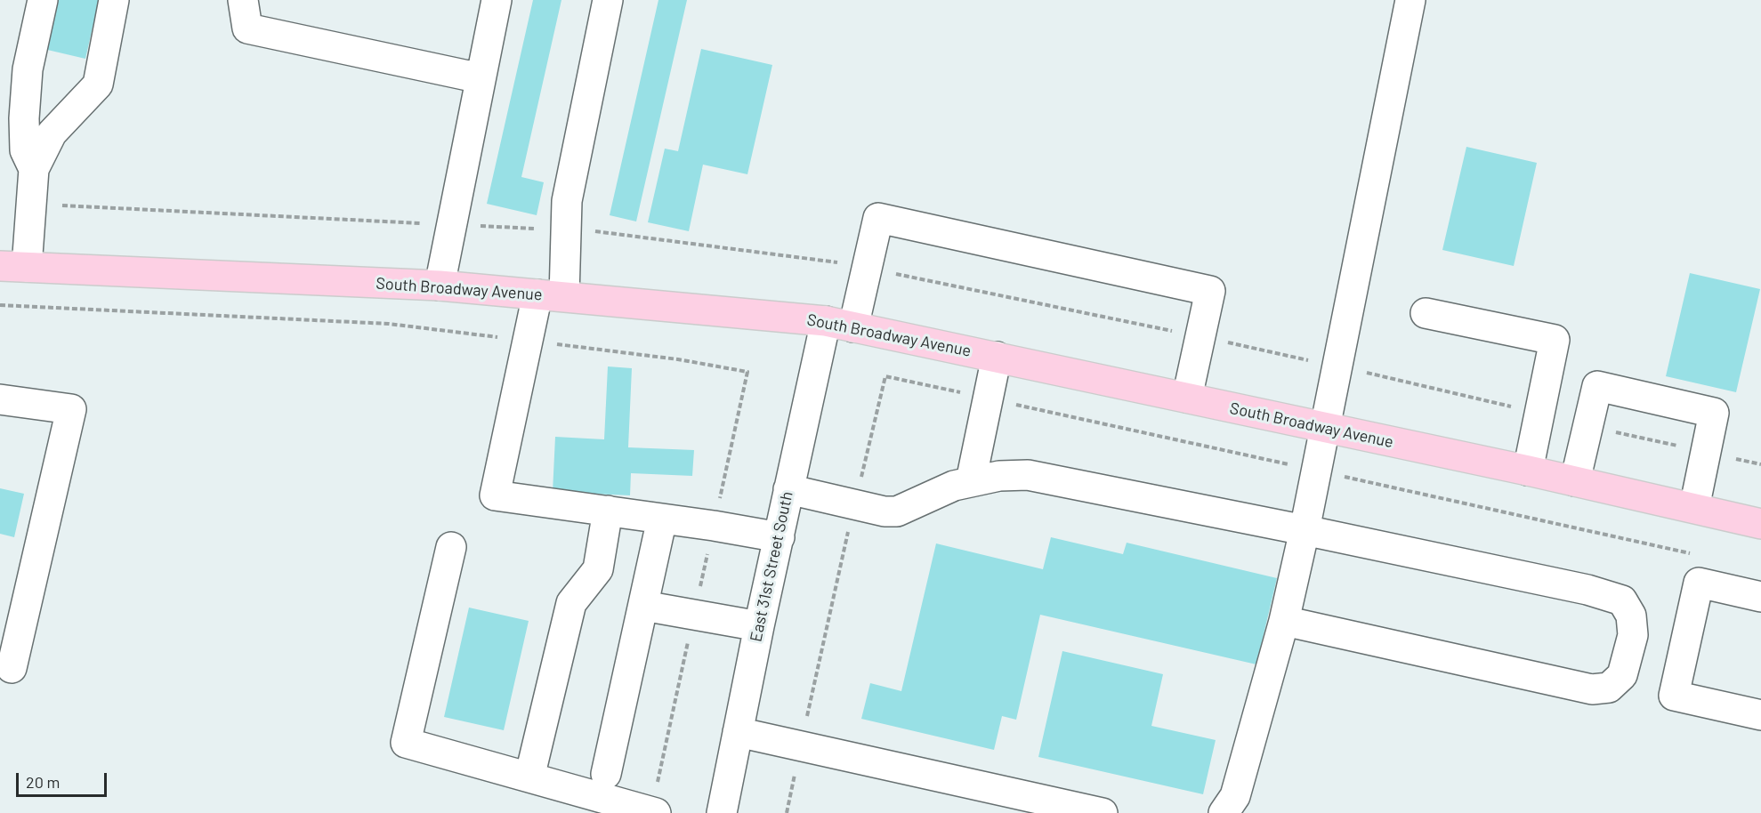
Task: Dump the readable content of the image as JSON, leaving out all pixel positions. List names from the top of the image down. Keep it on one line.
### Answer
{"streets":{"main road":["South Broadway Avenue"],"street":["East 31st Street South"]},"crossings":[["South Broadway Avenue","East 31st Street South"]],"scale_bar":"20 m"}
